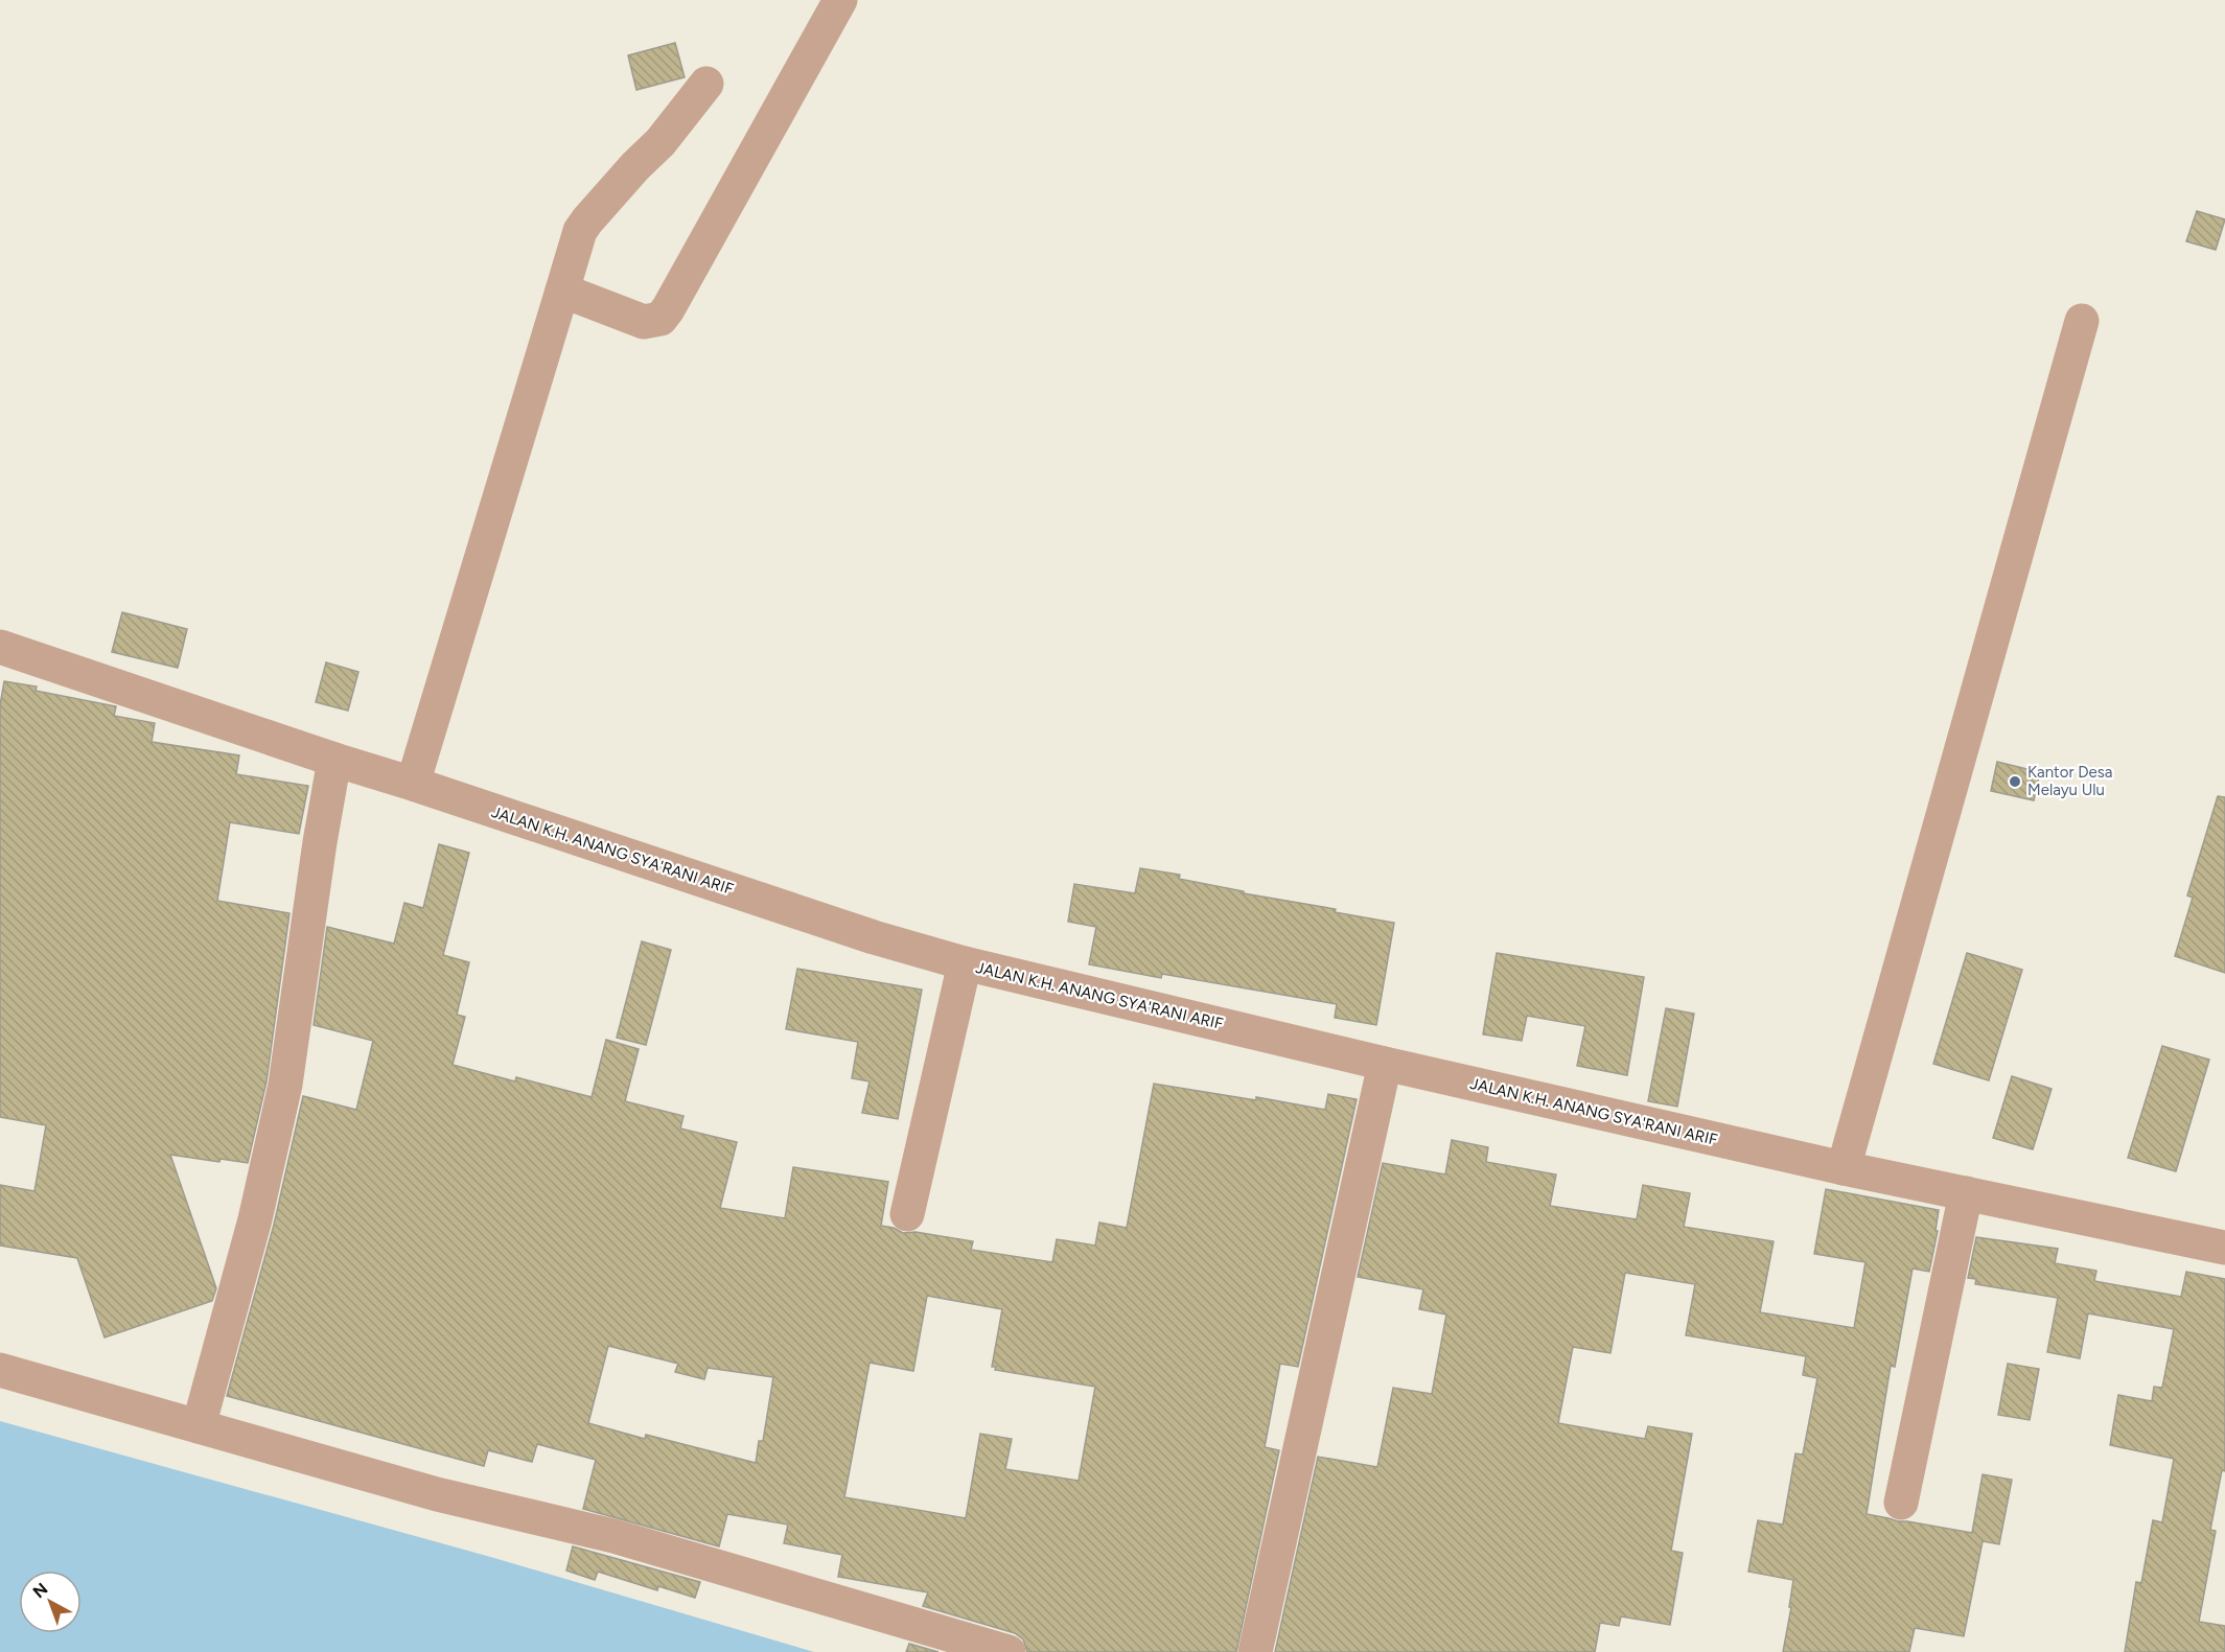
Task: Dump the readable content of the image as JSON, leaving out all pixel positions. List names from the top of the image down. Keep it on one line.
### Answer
{"streets":{"street":["JALAN K.H. ANANG SYA'RANI ARIF"]},"places":["Kantor Desa Melayu Ulu"],"north":"top left"}
